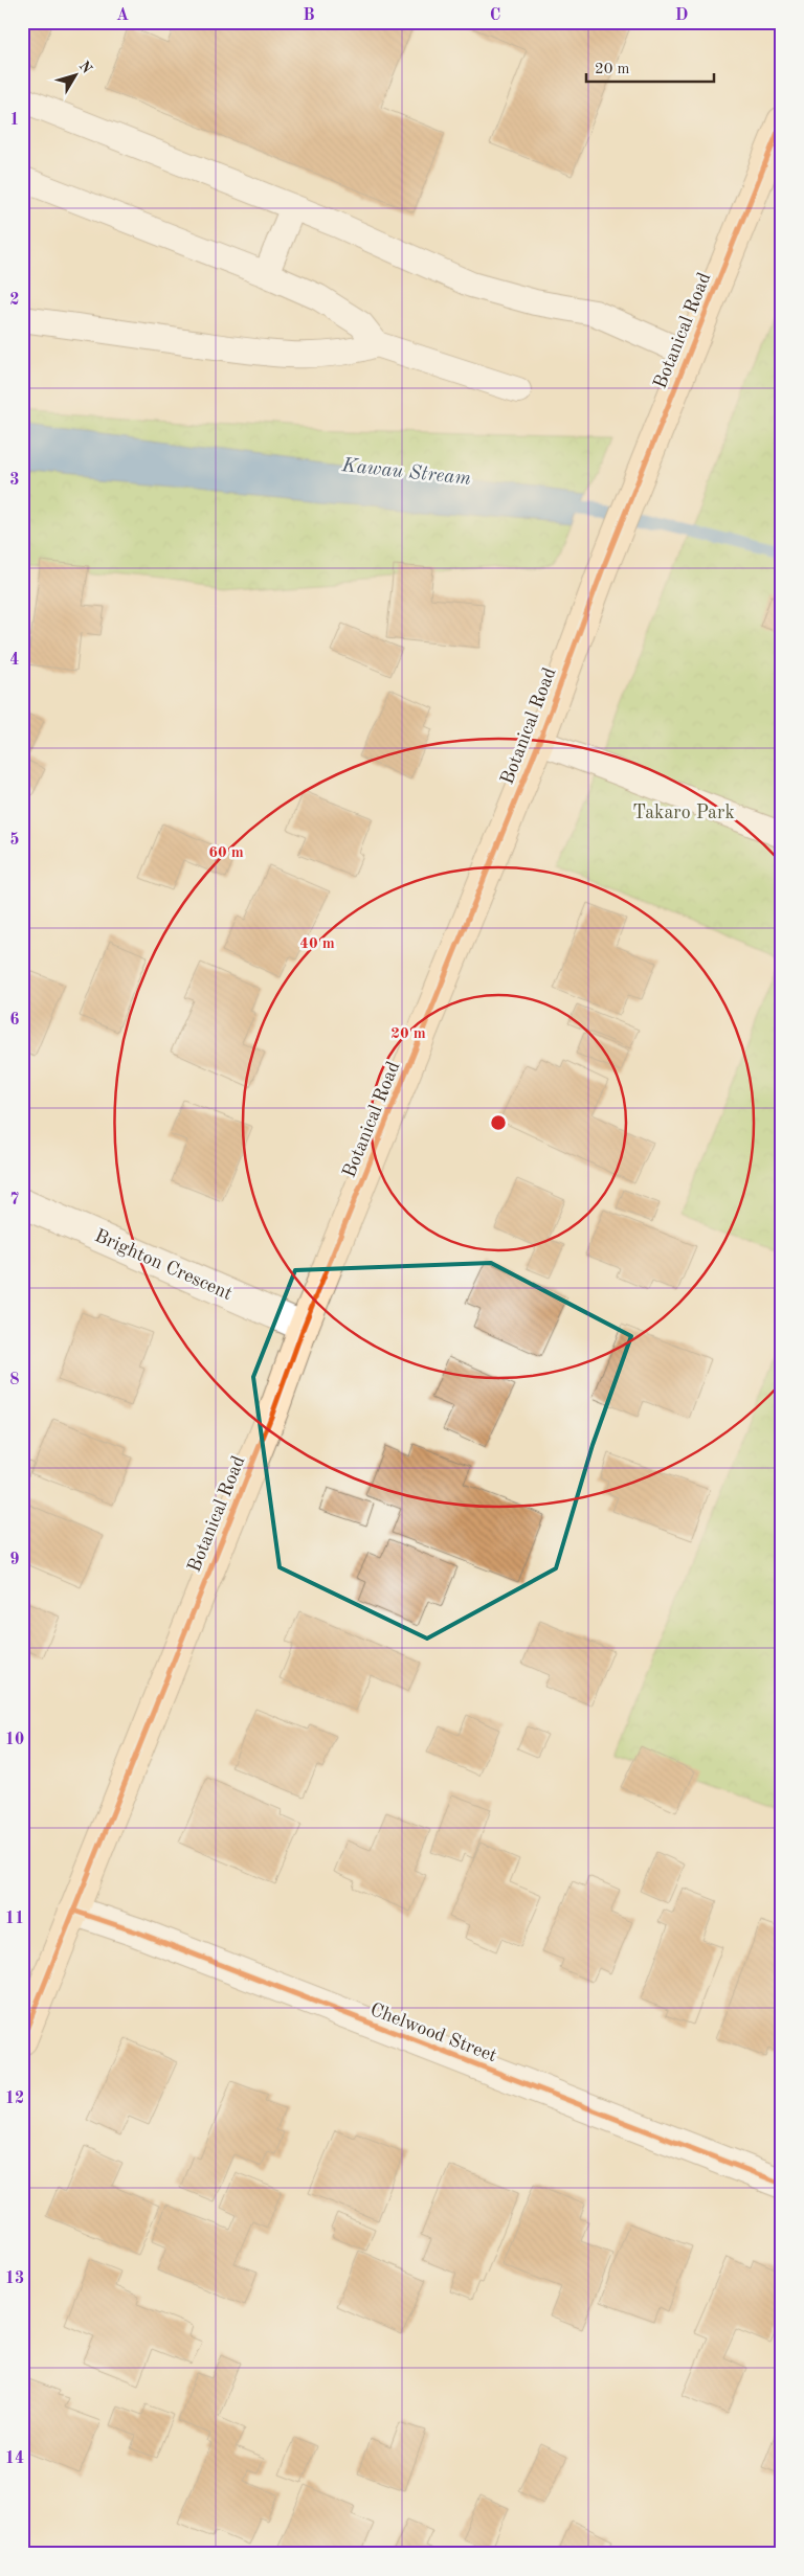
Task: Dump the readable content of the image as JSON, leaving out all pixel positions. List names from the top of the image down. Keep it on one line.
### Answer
{"streets":{"main road":["Botanical Road"],"street":["Brighton Crescent","Chelwood Street"]},"crossings":[["Botanical Road","Brighton Crescent"],["Botanical Road","Chelwood Street"]],"water":["Kawau Stream"],"parks":["Takaro Park"],"scale_bar":"20 m","north":"top right","grid":{"columns":["A","B","C","D"],"rows":["1","2","3","4","5","6","7","8","9","10","11","12","13","14"]},"rings":["60 m","40 m","20 m"]}
